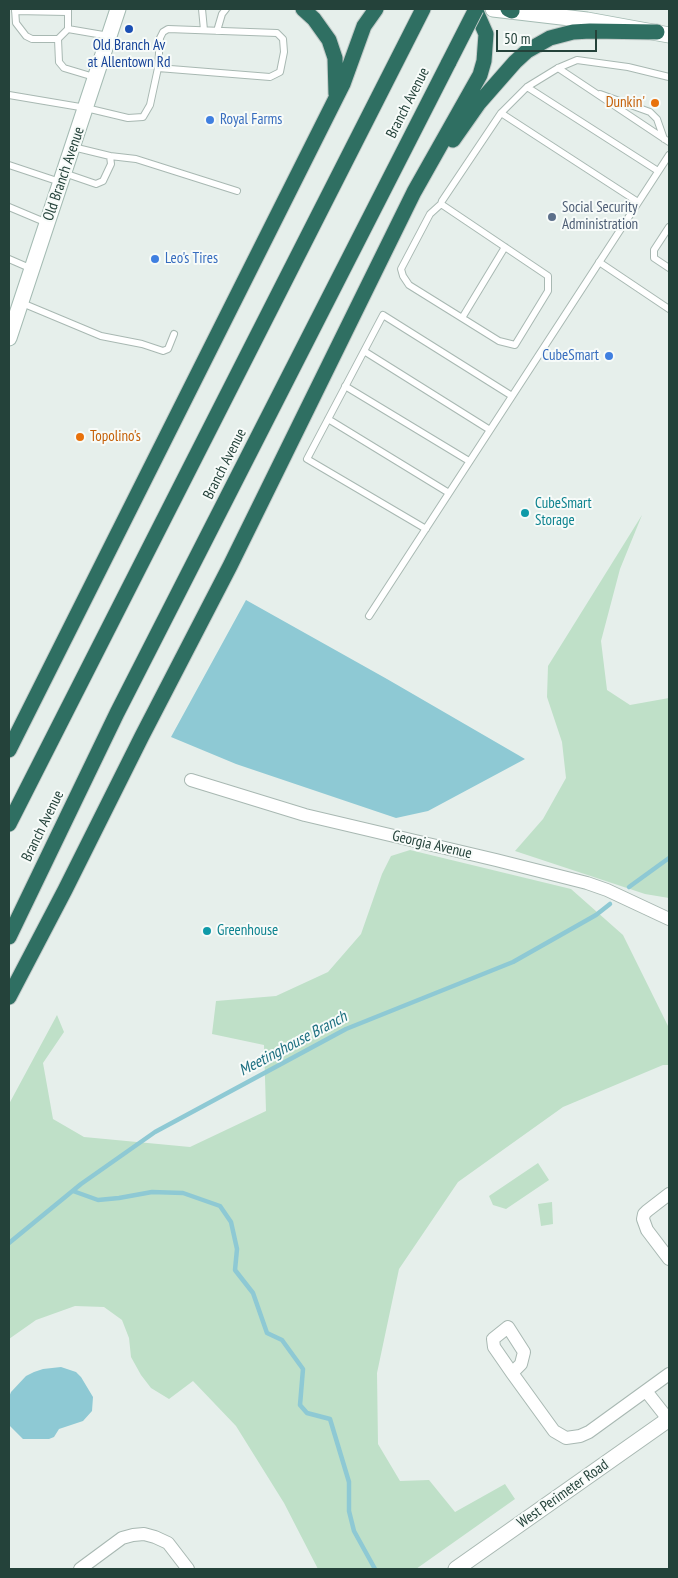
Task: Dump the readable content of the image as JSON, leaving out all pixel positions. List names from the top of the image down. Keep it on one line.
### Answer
{"streets":{"highway":["Branch Avenue"],"main road":["Old Branch Avenue","West Perimeter Road"],"street":["Georgia Avenue"]},"water":["Meetinghouse Branch"],"places":["Old Branch Av at Allentown Rd","Dunkin'","Royal Farms","Social Security Administration","Leo's Tires","CubeSmart","Topolino's","CubeSmart Storage","Greenhouse"],"scale_bar":"50 m"}
